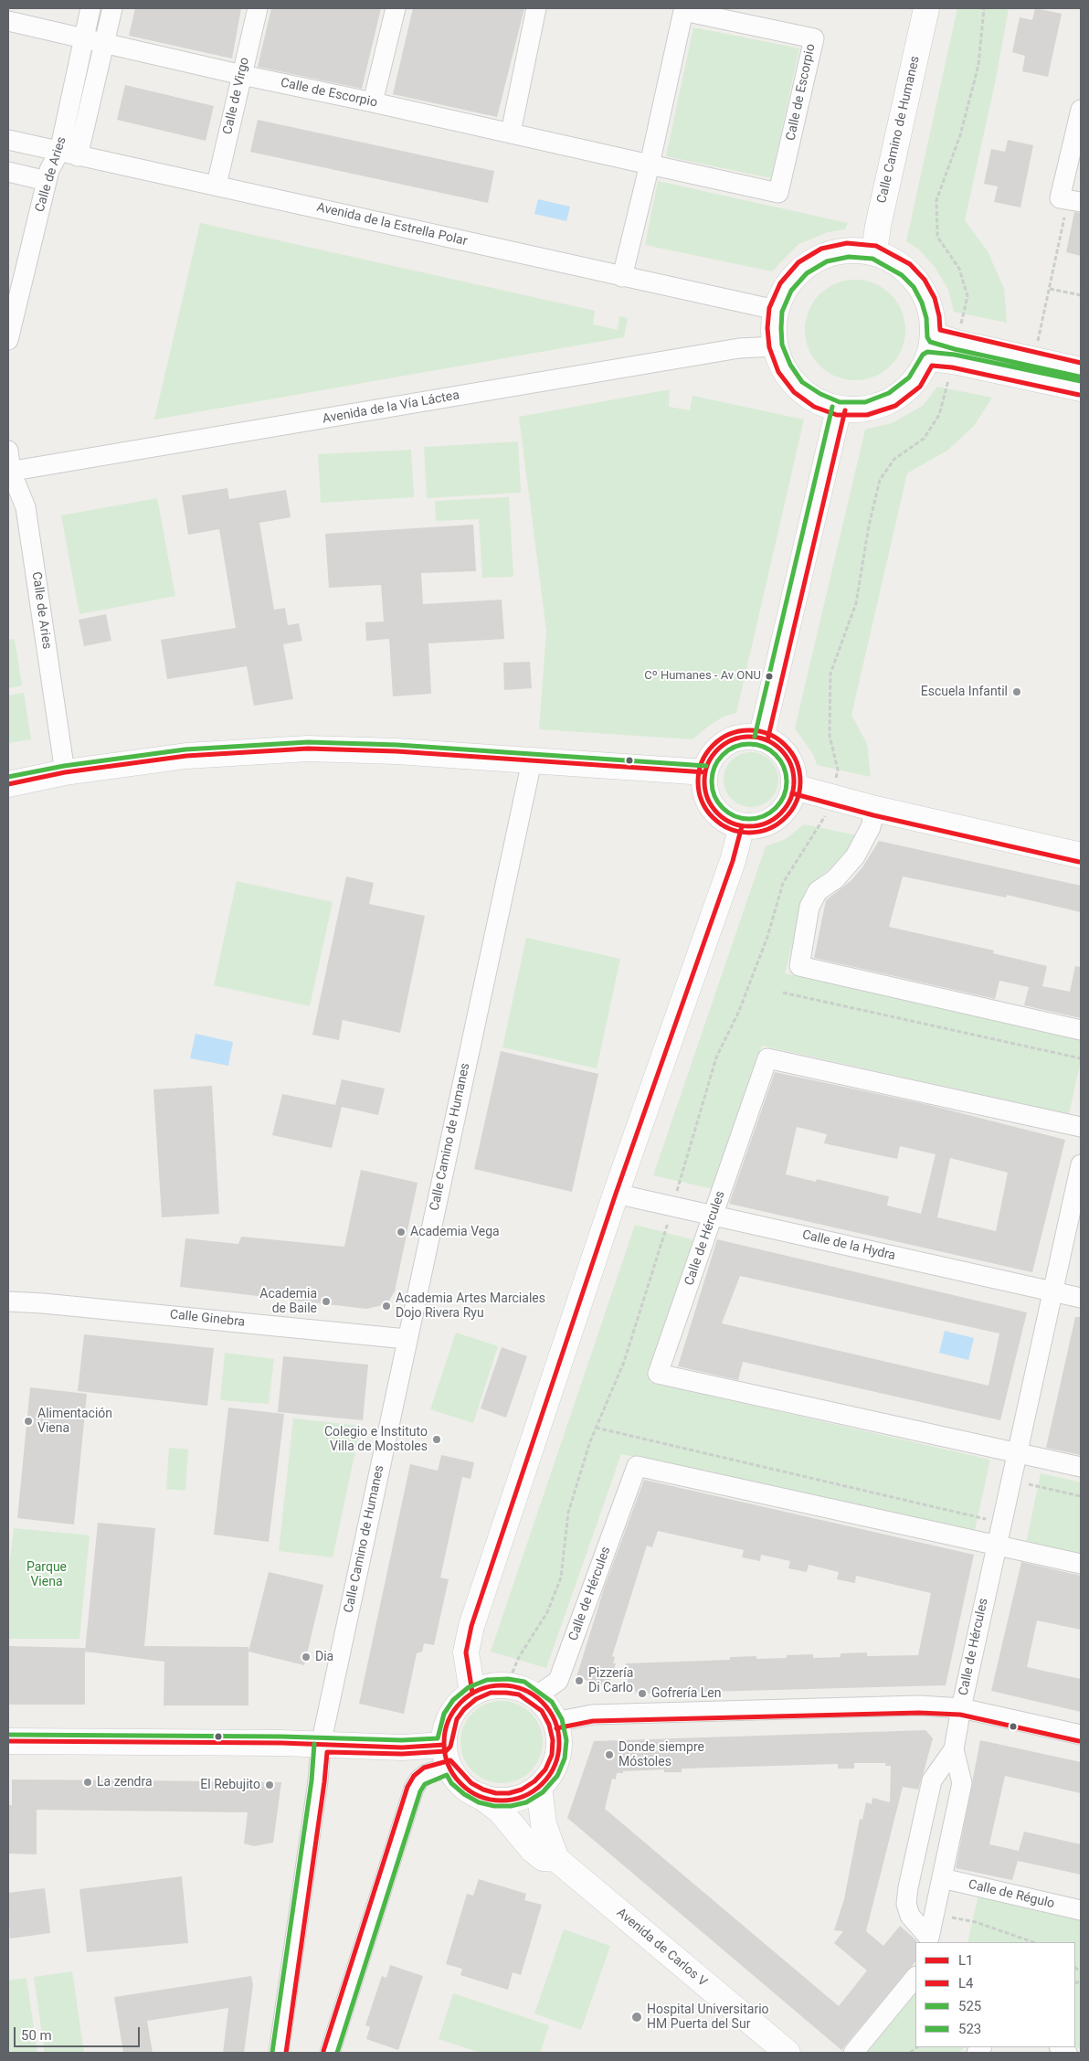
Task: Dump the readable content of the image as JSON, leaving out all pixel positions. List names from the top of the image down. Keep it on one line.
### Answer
{"streets":{"street":["Calle de Escorpio","Calle de Virgo","Calle Camino de Humanes","Calle de Aries","Avenida de la Estrella Polar","Avenida de la Vía Láctea","Calle de Hércules","Calle de la Hydra","Calle Ginebra","Calle de Régulo","Avenida de Carlos V"]},"crossings":[["Calle de Escorpio","Calle de Virgo"],["Calle de Escorpio","Calle de Aries"],["Calle de Escorpio","Avenida de la Estrella Polar"],["Calle de Virgo","Avenida de la Estrella Polar"],["Calle Camino de Humanes","Avenida de la Estrella Polar"],["Calle Camino de Humanes","Avenida de la Vía Láctea"],["Calle Camino de Humanes","Calle Ginebra"],["Calle de Aries","Avenida de la Estrella Polar"],["Calle de Aries","Avenida de la Vía Láctea"],["Avenida de la Estrella Polar","Avenida de la Vía Láctea"],["Calle de Hércules","Calle de la Hydra"],["Calle de Hércules","Calle de Régulo"],["Calle de Hércules","Avenida de Carlos V"]],"parks":["Parque Viena"],"places":["Cº Humanes - Av ONU","Escuela Infantil","Academia Vega","Academia de Baile","Academia Artes Marciales Dojo Rivera Ryu","Alimentación Viena","Colegio e Instituto Villa de Mostoles","Dia","Pizzería Di Carlo","Gofrería Len","Donde siempre Móstoles","La zendra","El Rebujito","Hospital Universitario HM Puerta del Sur"],"lines":["transit line L4","transit line 525","transit line L1","transit line 523"],"legend":["L1","L4","525","523"],"scale_bar":"50 m"}
